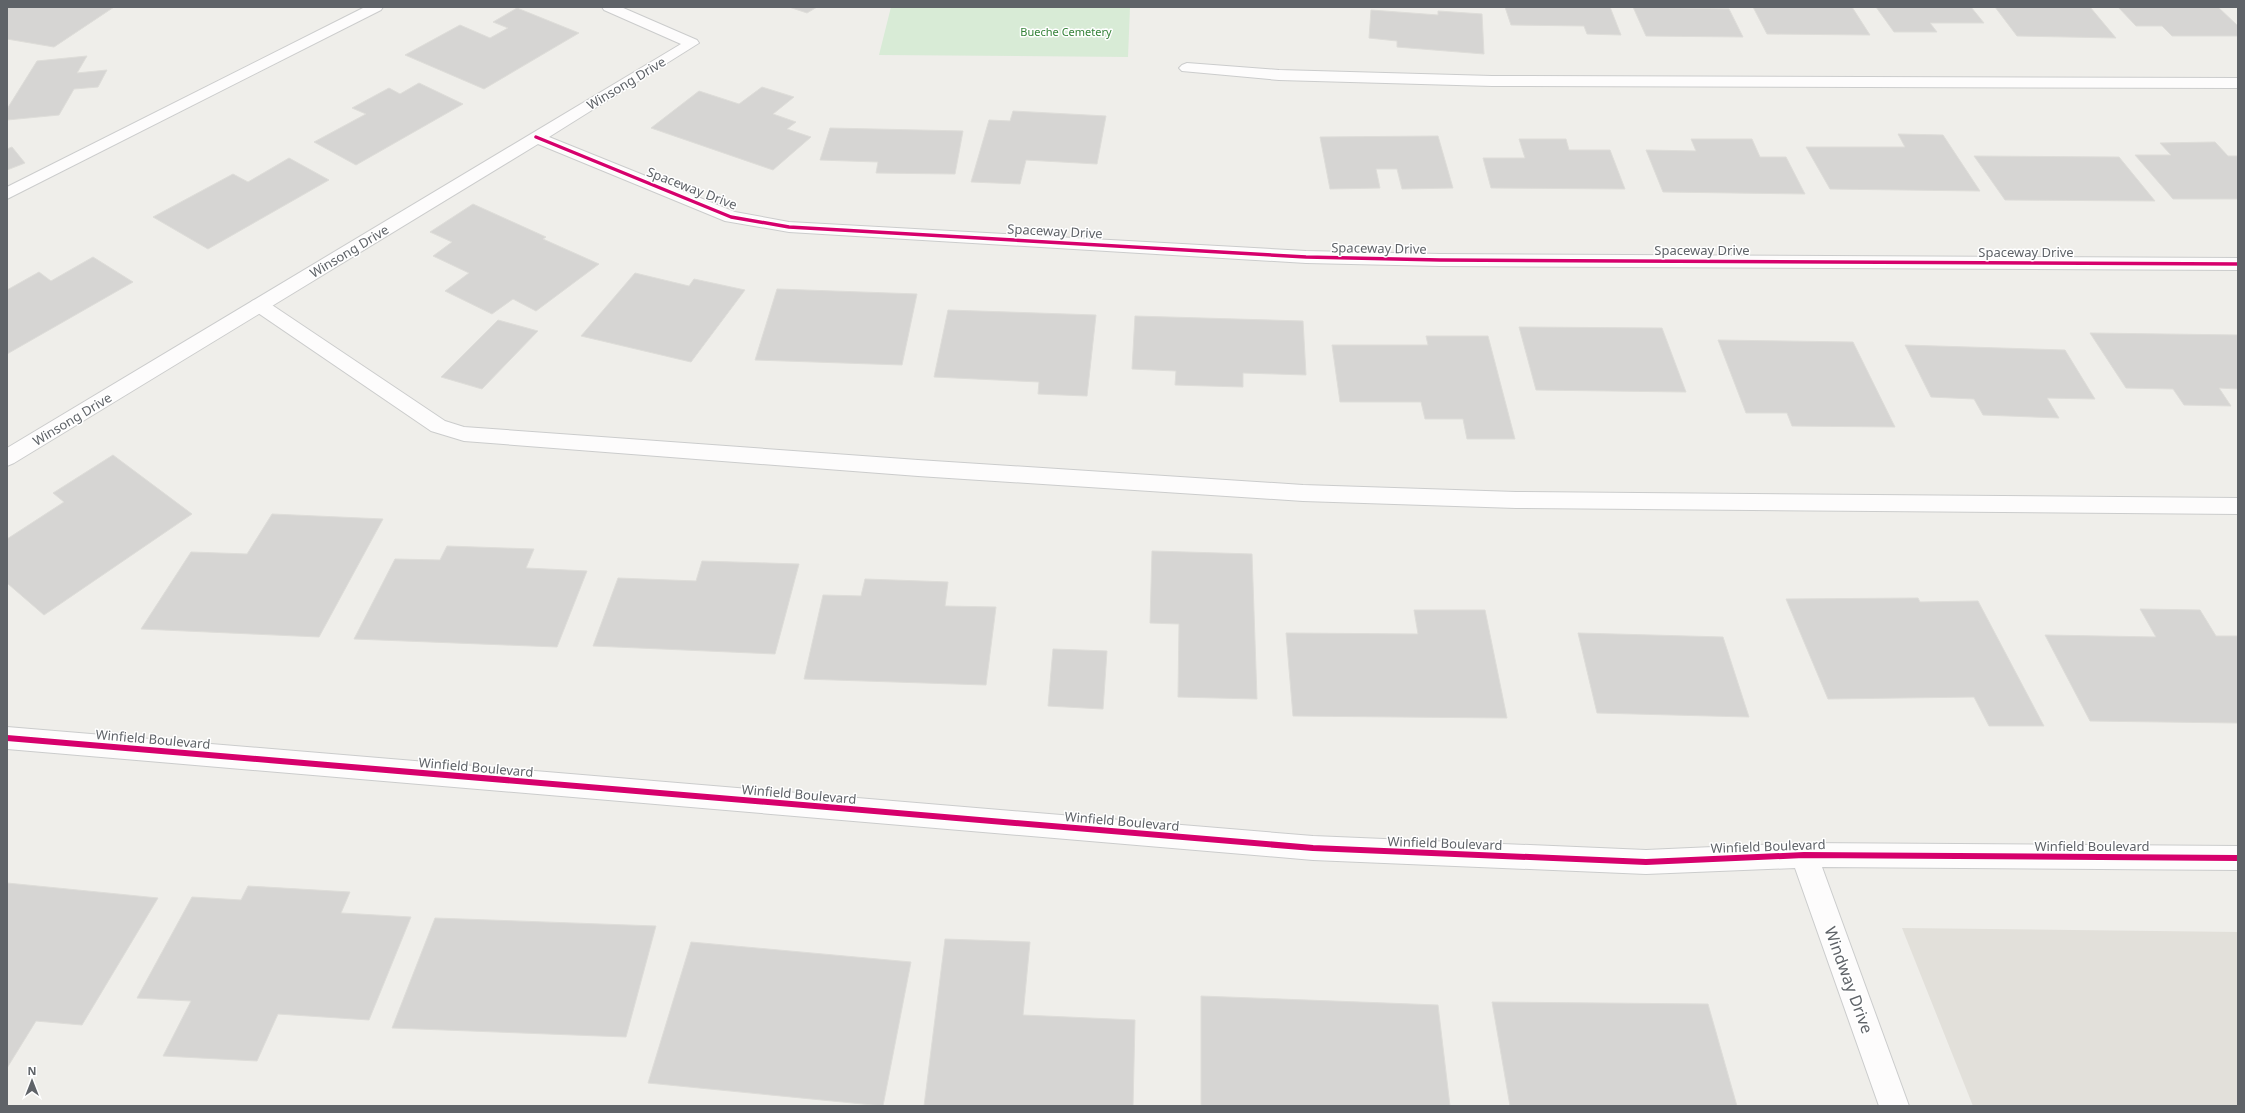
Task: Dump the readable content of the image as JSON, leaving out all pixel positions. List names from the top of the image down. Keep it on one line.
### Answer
{"streets":{"street":["Winsong Drive","Spaceway Drive","Winfield Boulevard","Windway Drive"]},"crossings":[["Winsong Drive","Spaceway Drive"],["Winfield Boulevard","Windway Drive"]],"parks":["Bueche Cemetery"],"north":"top"}
